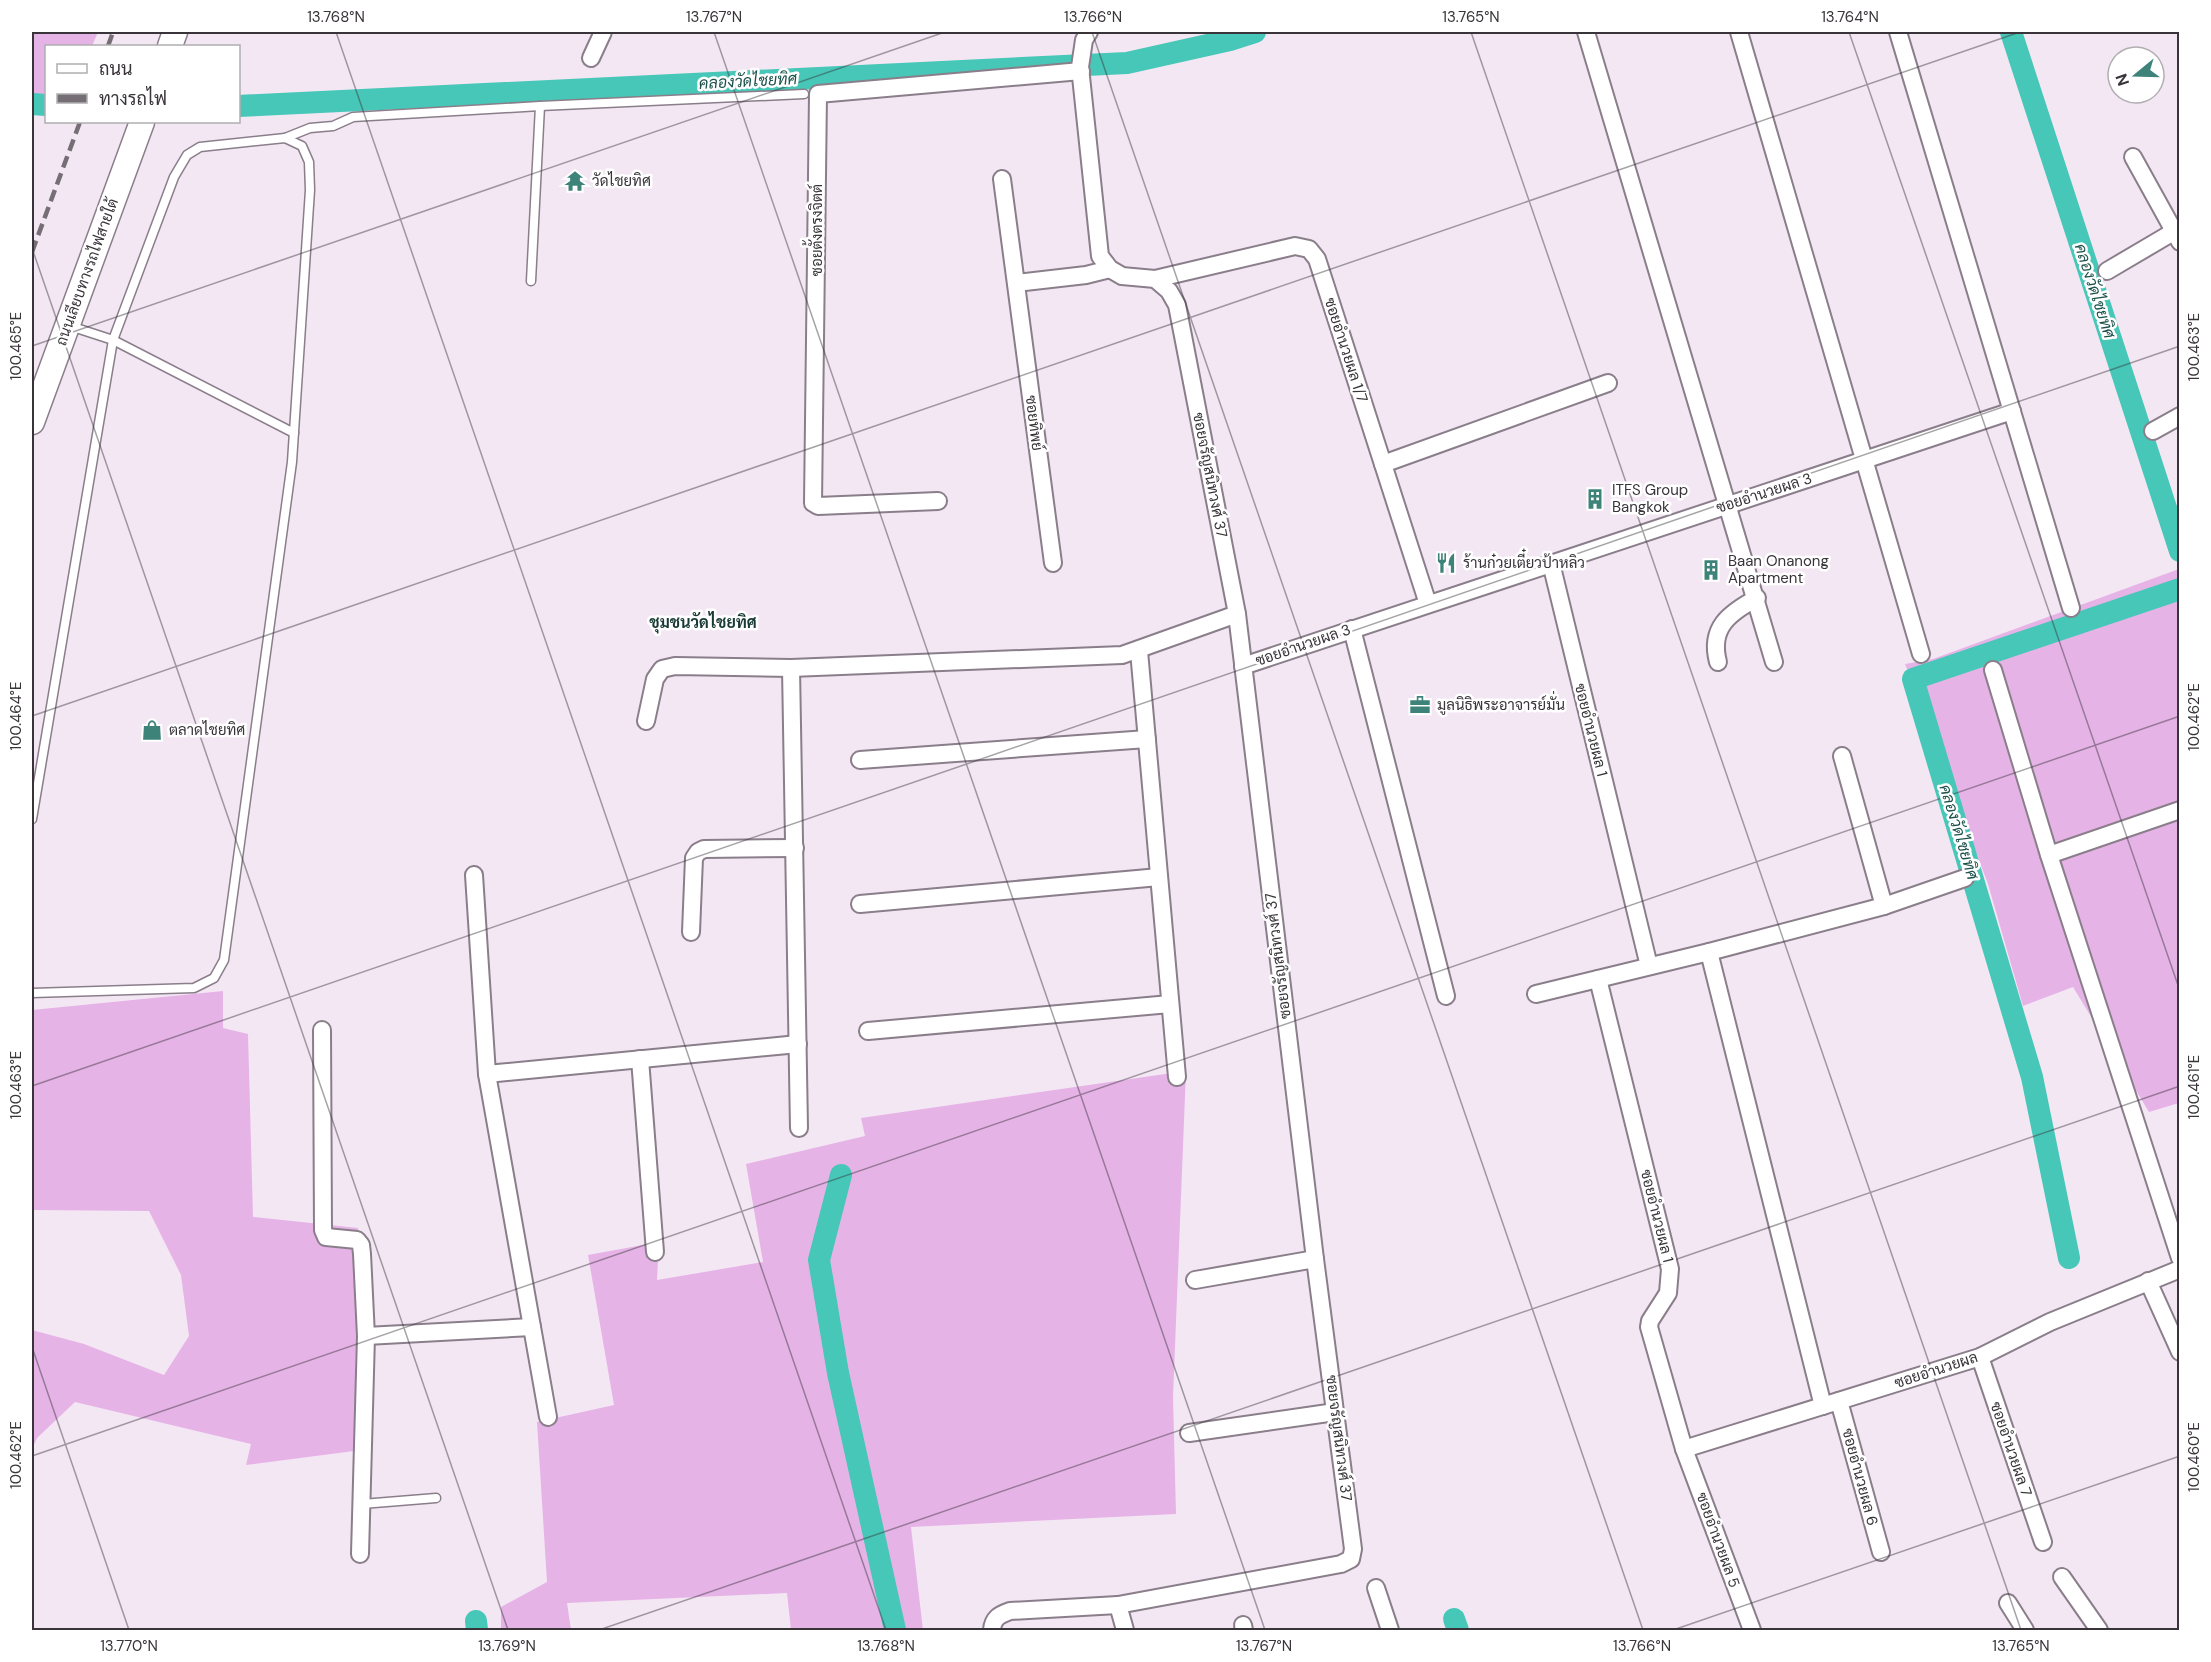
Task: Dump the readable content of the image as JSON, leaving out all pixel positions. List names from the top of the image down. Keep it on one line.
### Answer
{"streets":{"main road":["ถนนเลียบทางรถไฟสายใต้"],"street":["ซอยตั้งตรงจิตต์","ซอยอำนวยผล 1/7","ซอยทิพย์","ซอยจรัญสนิทวงศ์ 37","ซอยอำนวยผล 3","ซอยอำนวยผล 1","ซอยอำนวยผล","ซอยอำนวยผล 7","ซอยอำนวยผล 6","ซอยอำนวยผล 5"]},"crossings":[["ซอยอำนวยผล 1/7","ซอยจรัญสนิทวงศ์ 37"],["ซอยอำนวยผล 1/7","ซอยอำนวยผล 3"],["ซอยจรัญสนิทวงศ์ 37","ซอยอำนวยผล 3"],["ซอยอำนวยผล 3","ซอยอำนวยผล 1"],["ซอยอำนวยผล 1","ซอยอำนวยผล"],["ซอยอำนวยผล 1","ซอยอำนวยผล 5"],["ซอยอำนวยผล","ซอยอำนวยผล 7"],["ซอยอำนวยผล","ซอยอำนวยผล 6"],["ซอยอำนวยผล","ซอยอำนวยผล 5"]],"districts":["ชุมชนวัดไชยทิศ"],"water":["คลองวัดไชยทิศ"],"places":{"temple":["วัดไชยทิศ"],"building":["ITFS Group Bangkok","Baan Onanong Apartment"],"restaurant":["ร้านก๋วยเตี๋ยวป้าหลิว"],"office":["มูลนิธิพระอาจารย์มั่น"],"shop":["ตลาดไชยทิศ"]},"legend":["ถนน","ทางรถไฟ"],"north":"left","coordinates":["13.768°N","13.767°N","13.766°N","13.765°N","13.764°N","100.465°E","100.463°E","100.464°E","100.462°E","100.461°E","100.460°E","13.770°N","13.769°N"]}
